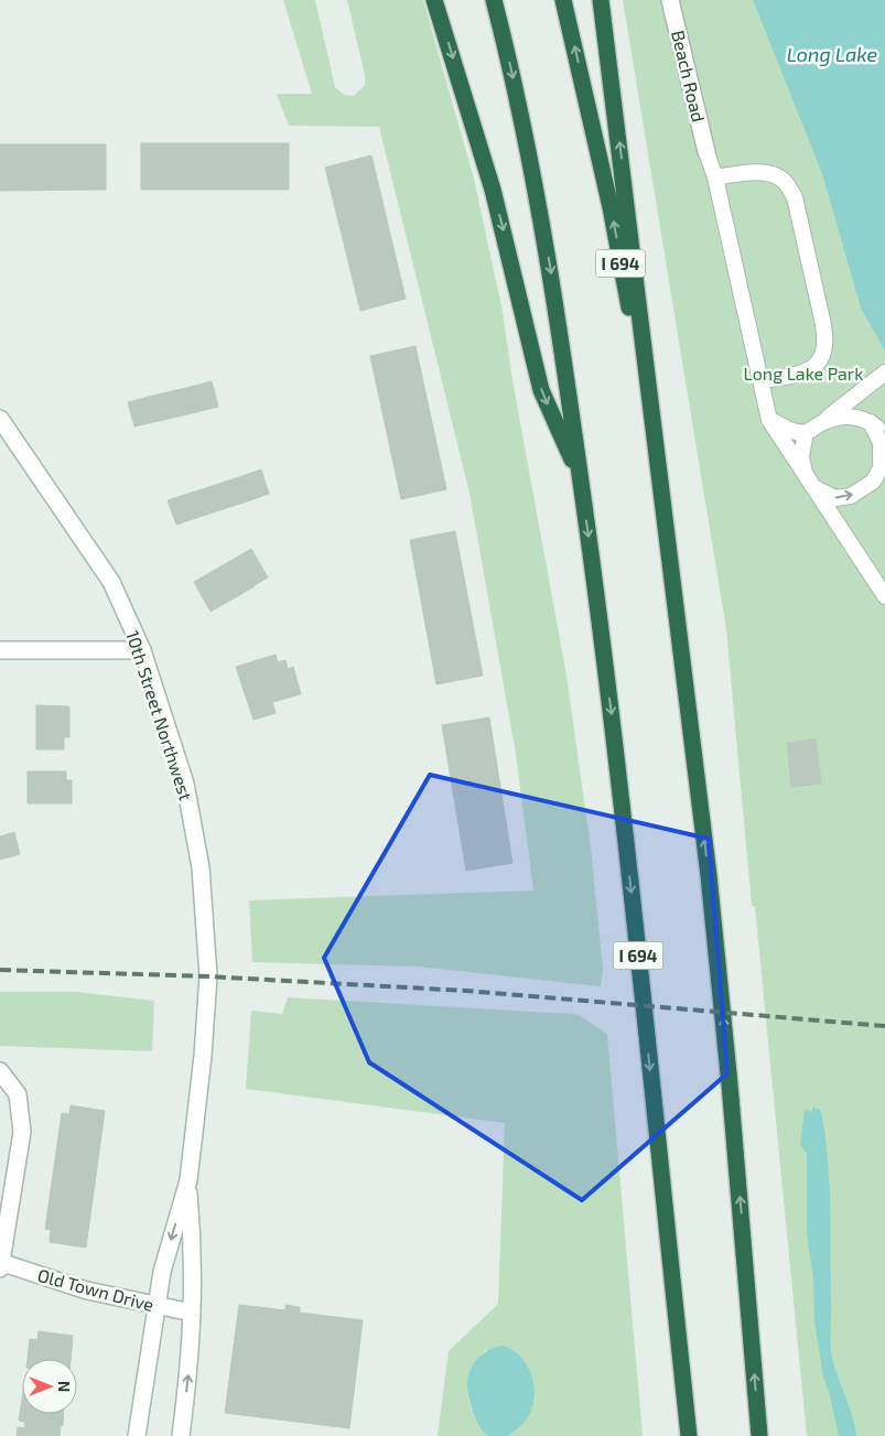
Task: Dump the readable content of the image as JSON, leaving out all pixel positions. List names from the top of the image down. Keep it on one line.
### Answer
{"streets":{"highway":["I 694"],"street":["Beach Road","10th Street Northwest","Old Town Drive"]},"crossings":[["10th Street Northwest","Old Town Drive"]],"water":["Long Lake"],"parks":["Long Lake Park"],"north":"right"}
